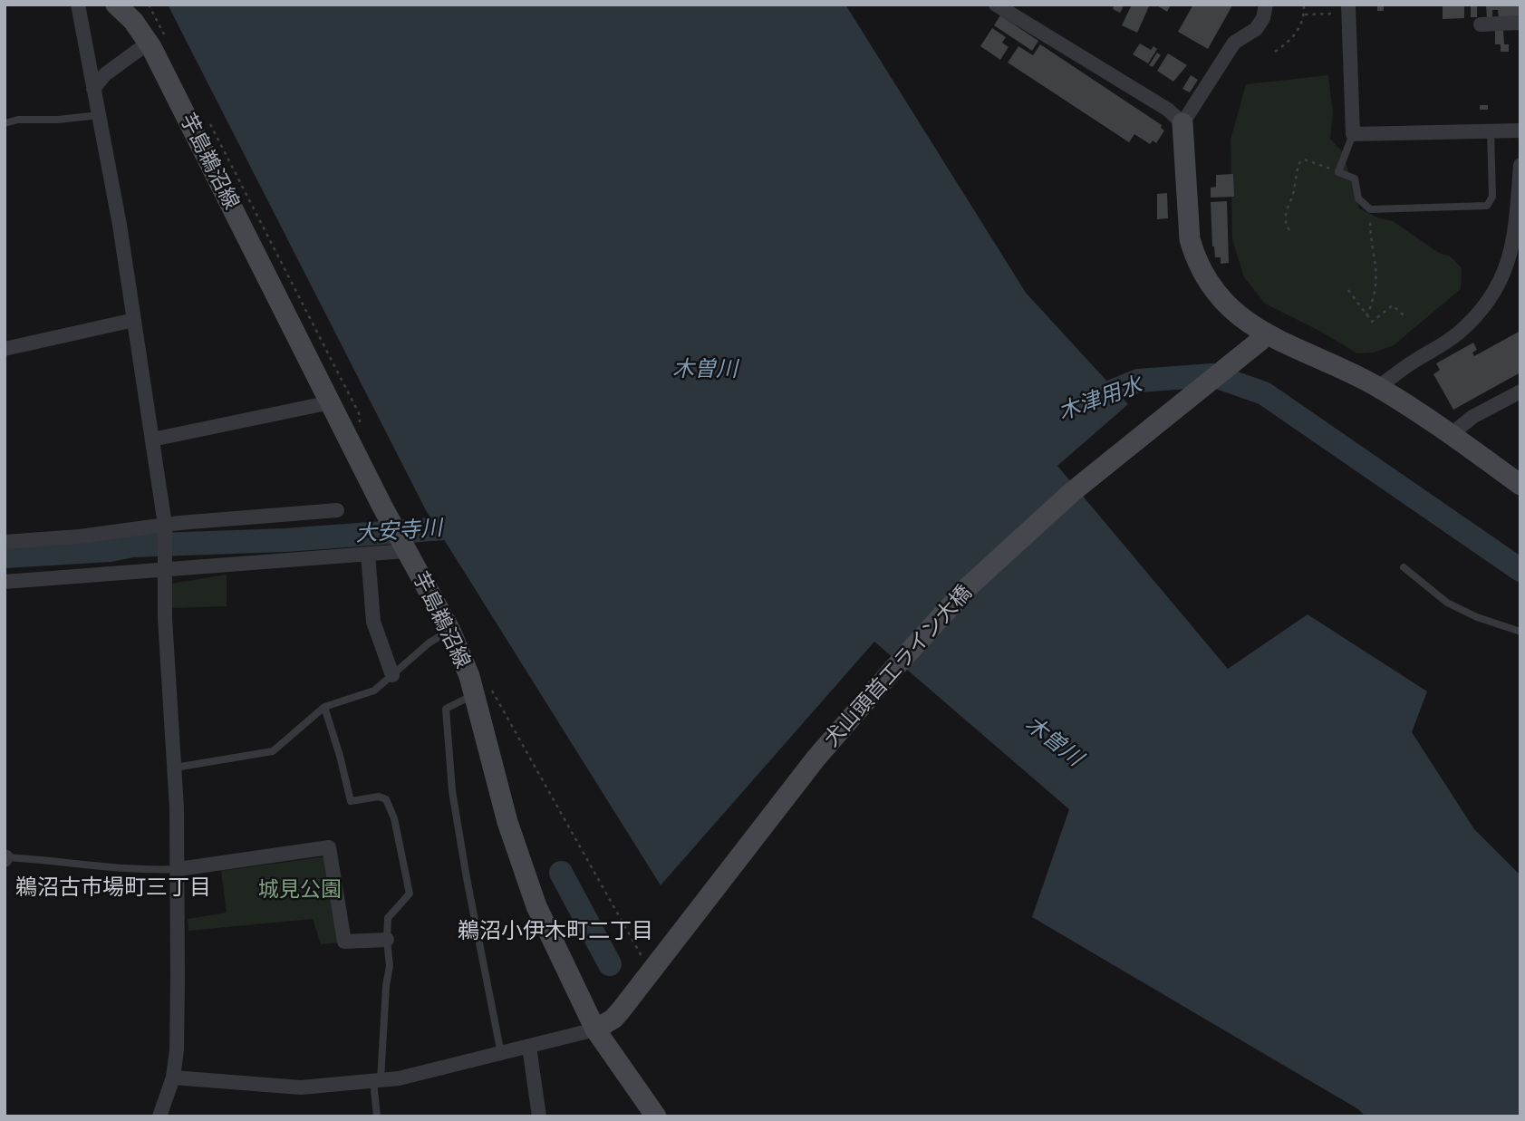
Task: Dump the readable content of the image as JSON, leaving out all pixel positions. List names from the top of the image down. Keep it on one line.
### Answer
{"streets":{"street":["芋島鵜沼線","犬山頭首工ライン大橋"]},"crossings":[["芋島鵜沼線","犬山頭首工ライン大橋"]],"districts":["鵜沼古市場町三丁目","鵜沼小伊木町二丁目"],"water":["木曽川","木津用水","大安寺川"],"parks":["城見公園"]}
